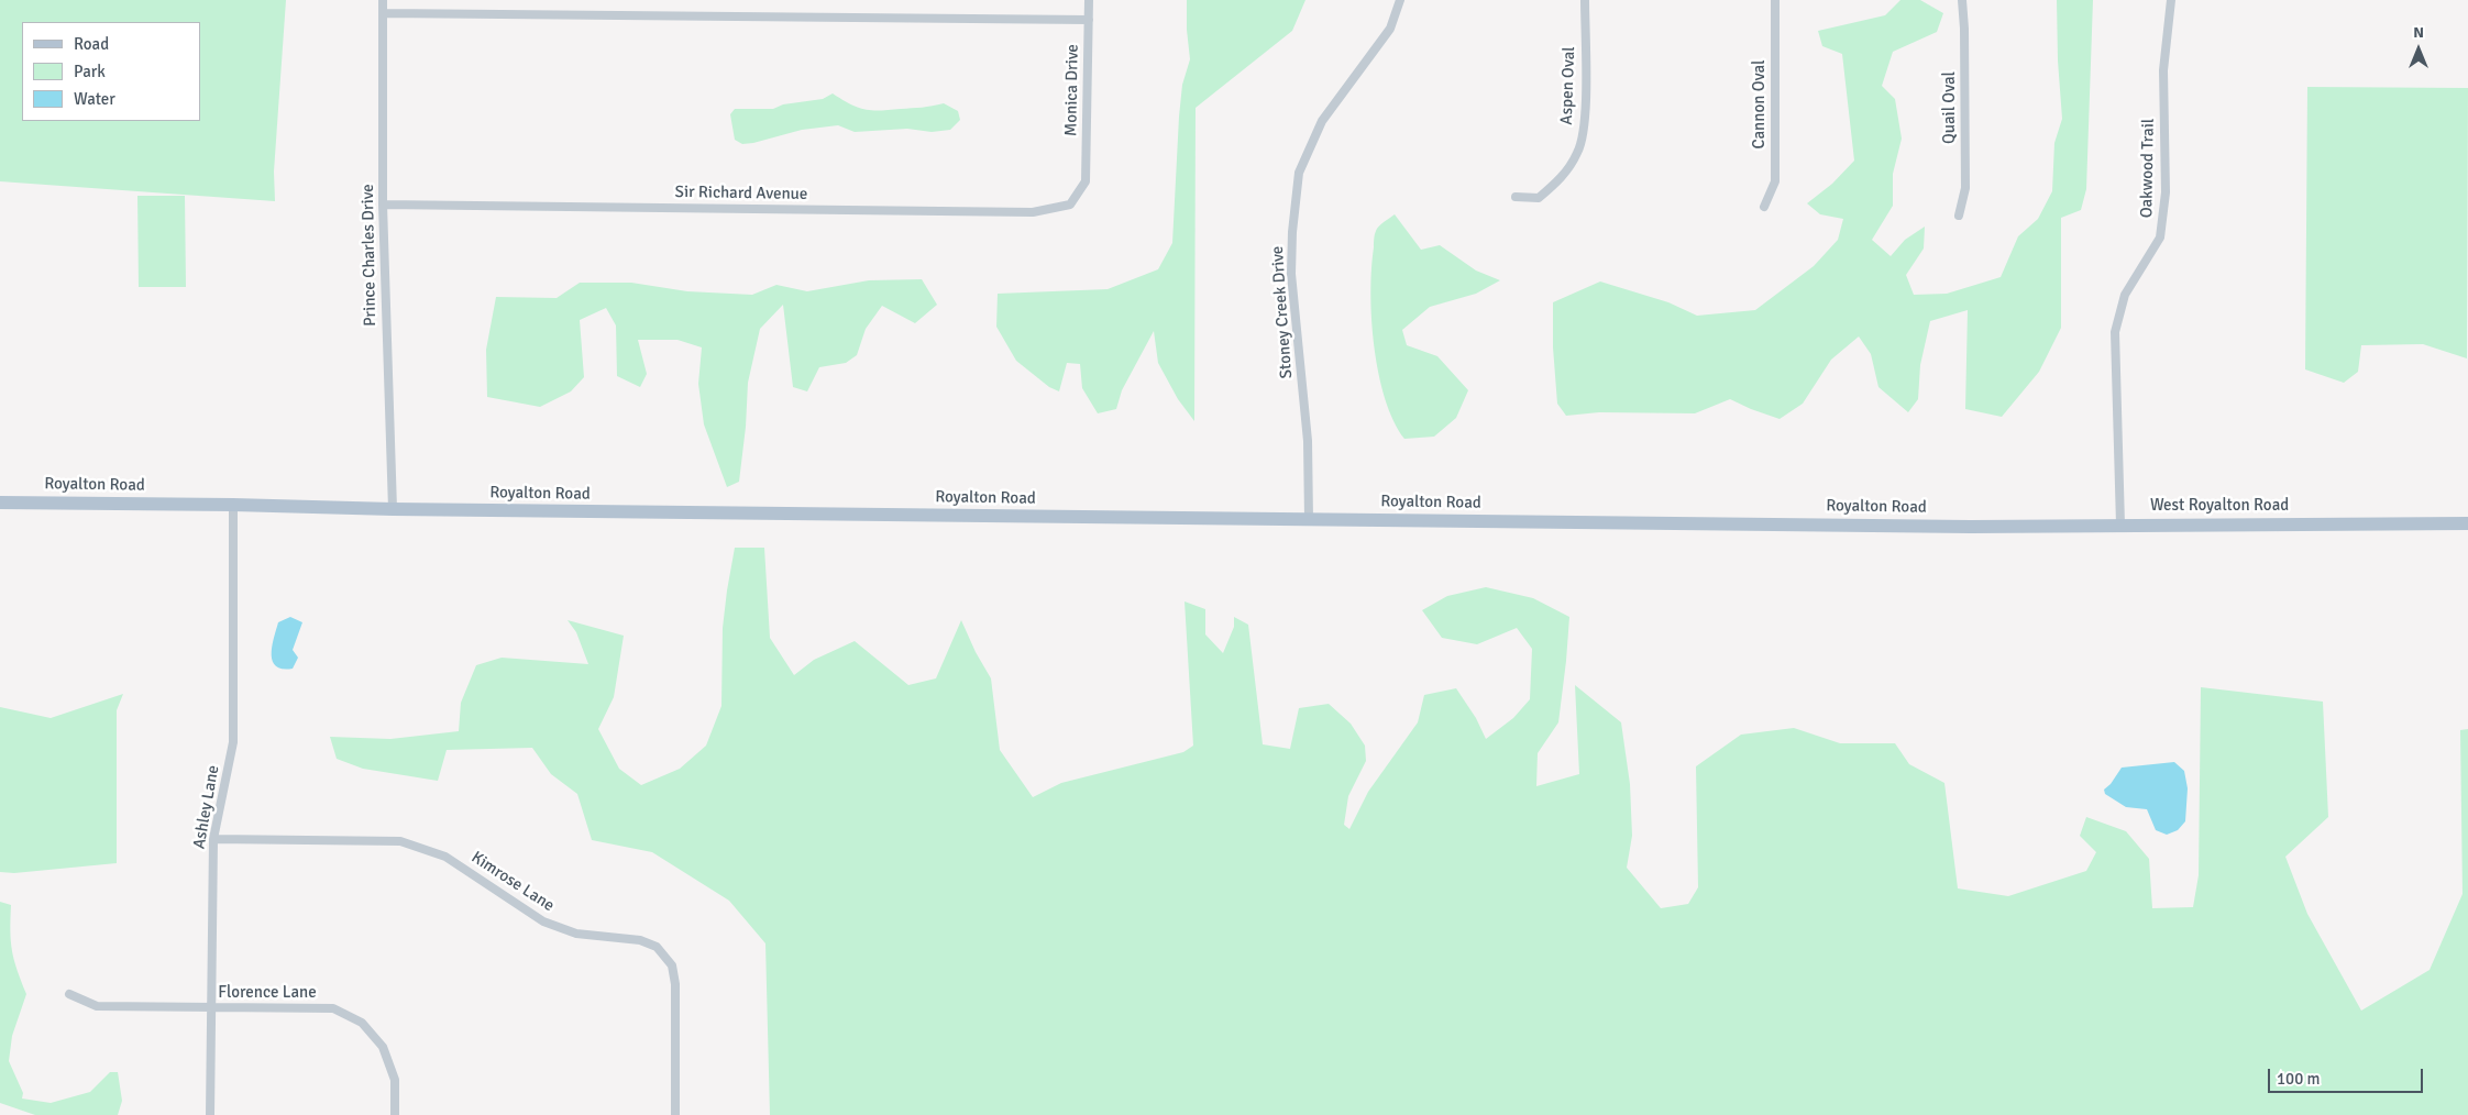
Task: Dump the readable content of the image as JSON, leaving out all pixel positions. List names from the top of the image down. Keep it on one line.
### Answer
{"streets":{"main road":["Royalton Road","West Royalton Road"],"street":["Aspen Oval","Monica Drive","Cannon Oval","Quail Oval","Oakwood Trail","Sir Richard Avenue","Prince Charles Drive","Stoney Creek Drive","Ashley Lane","Kimrose Lane","Florence Lane"]},"crossings":[["Monica Drive","Sir Richard Avenue"],["Oakwood Trail","West Royalton Road"],["Sir Richard Avenue","Prince Charles Drive"],["Prince Charles Drive","Royalton Road"],["Stoney Creek Drive","Royalton Road"],["Royalton Road","West Royalton Road"],["Royalton Road","Ashley Lane"],["Ashley Lane","Kimrose Lane"],["Ashley Lane","Florence Lane"]],"legend":["Road","Park","Water"],"scale_bar":"100 m","north":"top"}
